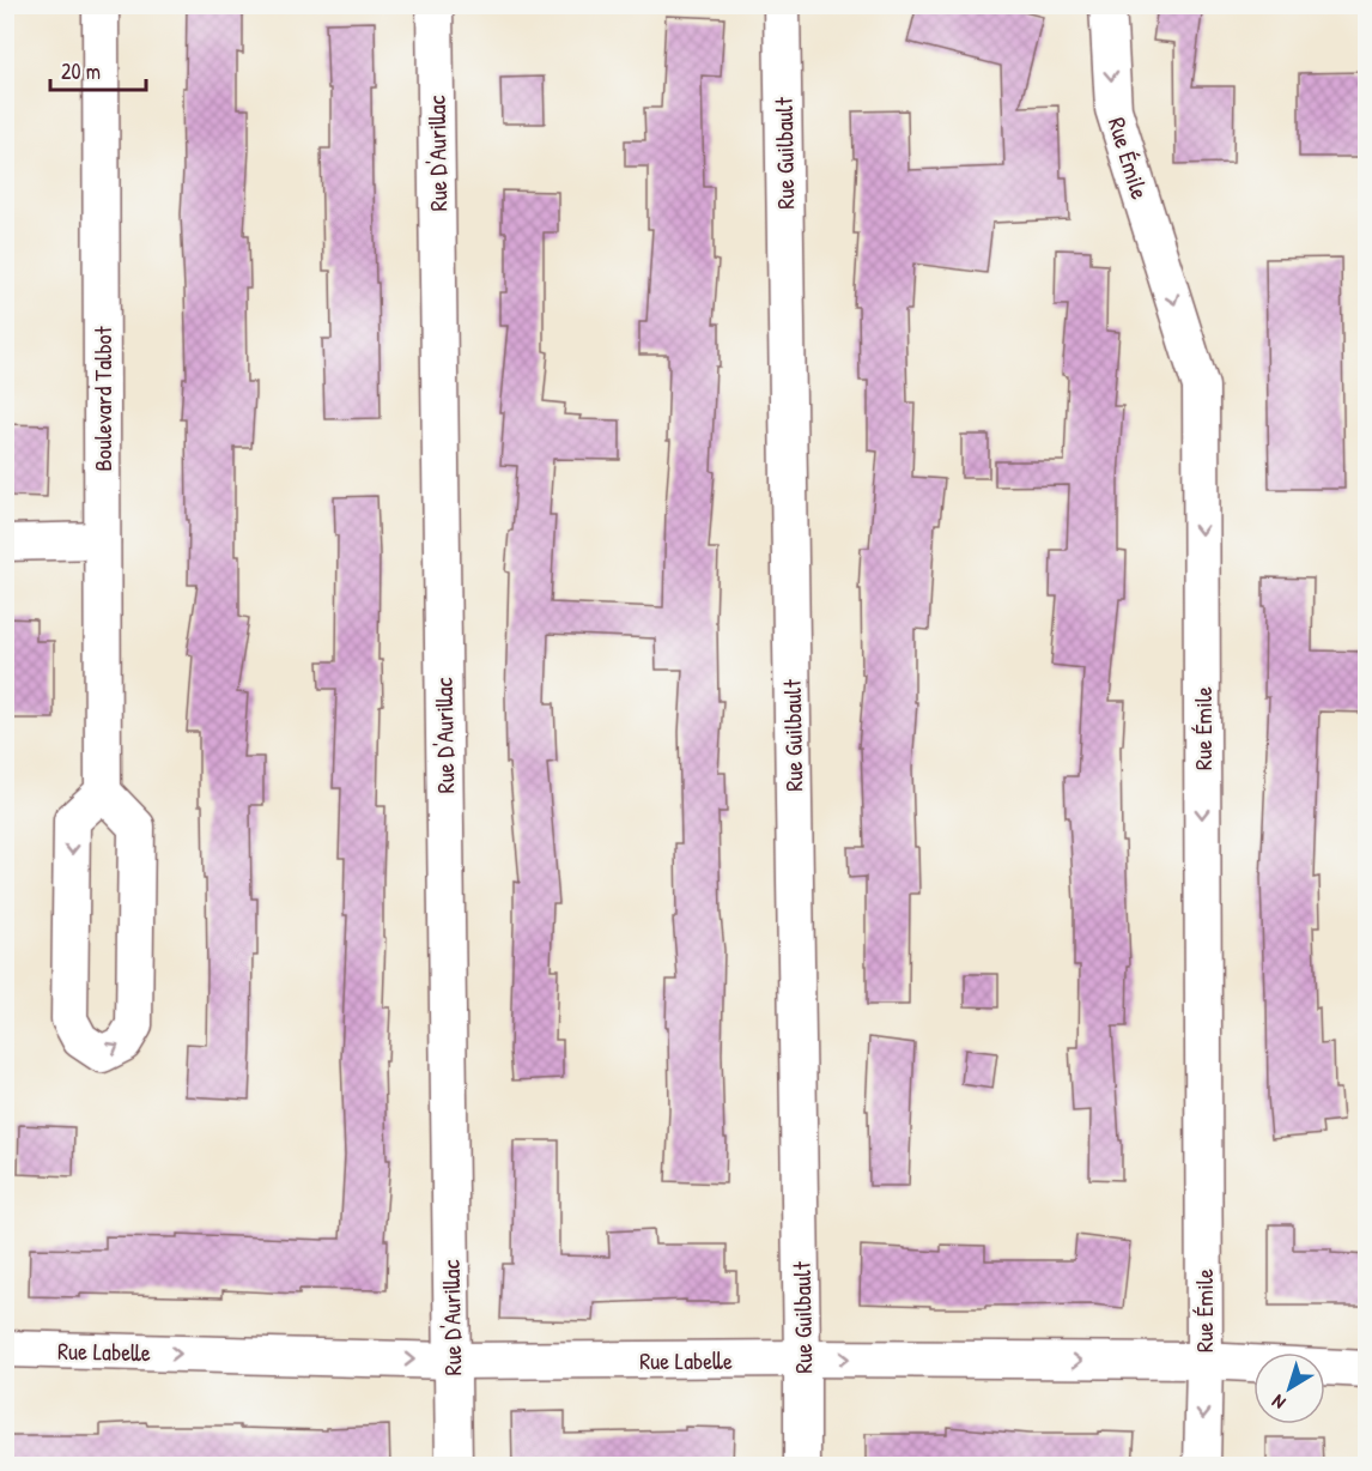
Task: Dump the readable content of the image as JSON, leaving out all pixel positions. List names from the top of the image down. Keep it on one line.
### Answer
{"streets":{"street":["Rue D'Aurillac","Rue Guilbault","Rue Émile","Boulevard Talbot","Rue Labelle"]},"crossings":[["Rue D'Aurillac","Rue Labelle"],["Rue Guilbault","Rue Labelle"],["Rue Émile","Rue Labelle"]],"one_way":["Rue Émile","Rue Labelle"],"scale_bar":"20 m","north":"bottom left"}
